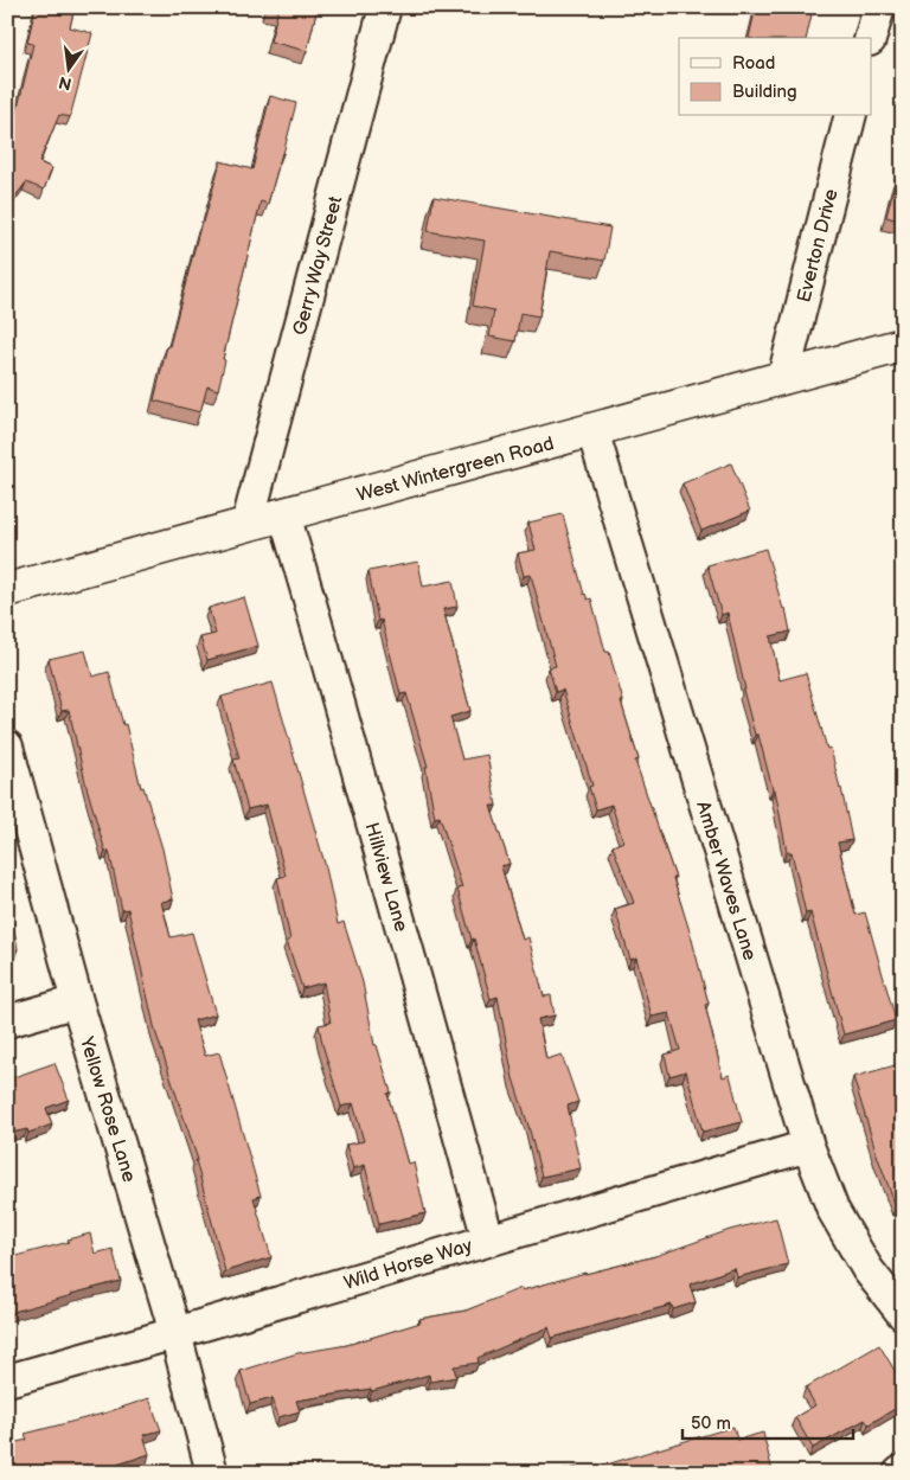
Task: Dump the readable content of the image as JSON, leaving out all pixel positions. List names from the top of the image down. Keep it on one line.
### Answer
{"streets":{"main road":["West Wintergreen Road"],"street":["Everton Drive","Gerry Way Street","Hillview Lane","Amber Waves Lane","Yellow Rose Lane","Wild Horse Way"]},"crossings":[["Everton Drive","West Wintergreen Road"],["Gerry Way Street","West Wintergreen Road"],["West Wintergreen Road","Hillview Lane"],["West Wintergreen Road","Amber Waves Lane"],["Hillview Lane","Wild Horse Way"],["Amber Waves Lane","Wild Horse Way"],["Yellow Rose Lane","Wild Horse Way"]],"legend":["Road","Building"],"scale_bar":"50 m","north":"bottom"}
